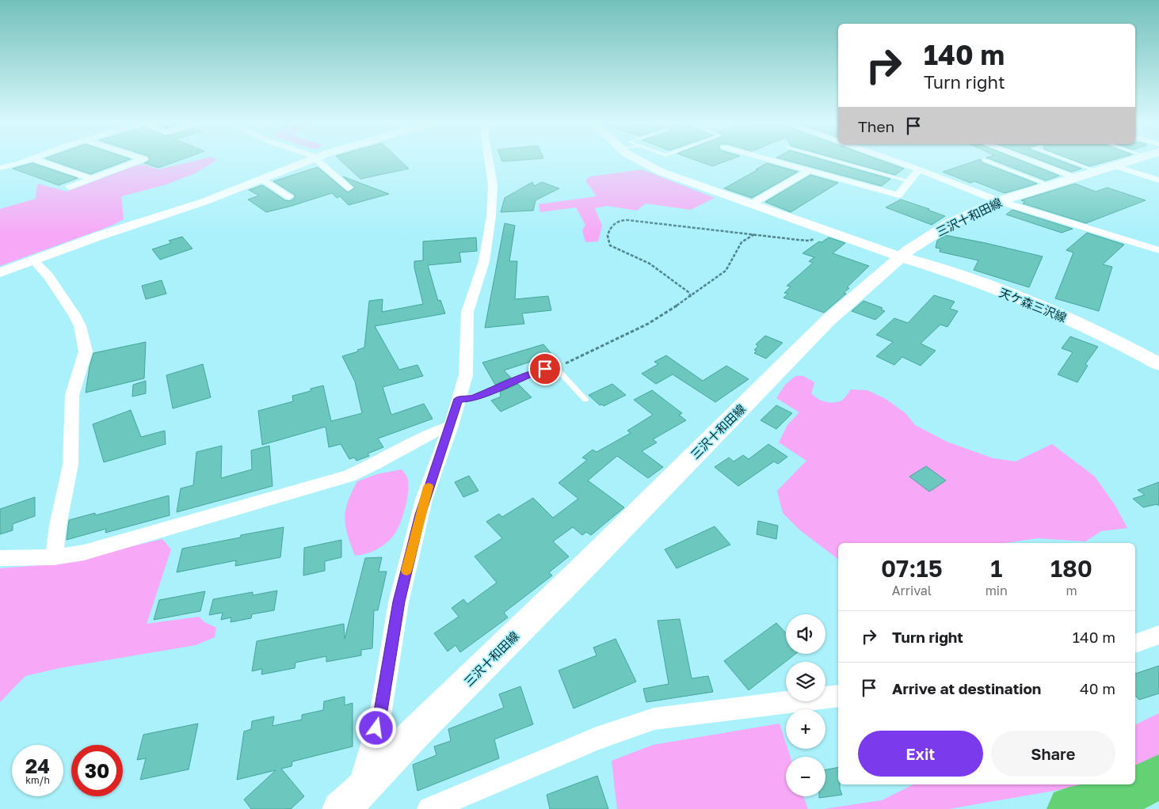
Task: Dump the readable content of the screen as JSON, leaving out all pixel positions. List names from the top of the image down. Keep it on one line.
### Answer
{"streets":{"main road":["三沢十和田線","天ケ森三沢線"]},"crossings":[["三沢十和田線","天ケ森三沢線"]],"page":{"turn":["140 m","Turn right"],"then":"Then","eta":["07:15","Arrival","1","min","180","m"],"list":[{"name":"Turn right","value":"140 m"},{"name":"Arrive at destination","value":"40 m"}],"map_buttons":["+","−"],"buttons":["Exit","Share"],"speed":"24 km/h","limit":"30"}}
